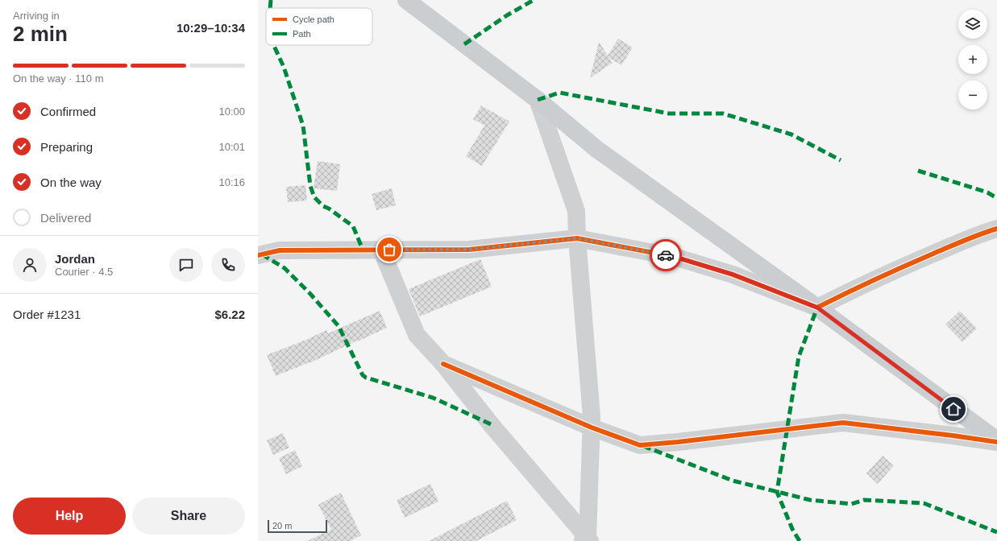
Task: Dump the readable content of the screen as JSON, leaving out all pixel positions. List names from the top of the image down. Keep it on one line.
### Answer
{"legend":["Cycle path","Path"],"scale_bar":"20 m","page":{"heading":["2 min","Arriving in","10:29–10:34"],"panel":["Jordan","Courier · 4.5","Order #1231","$6.22"],"map_buttons":["+","−"],"bar":"On the way · 110 m","list":[["Confirmed","10:00"],["Preparing","10:01"],["On the way","10:16"],"Delivered"],"buttons":["Help","Share"],"scale":"20 m"}}
